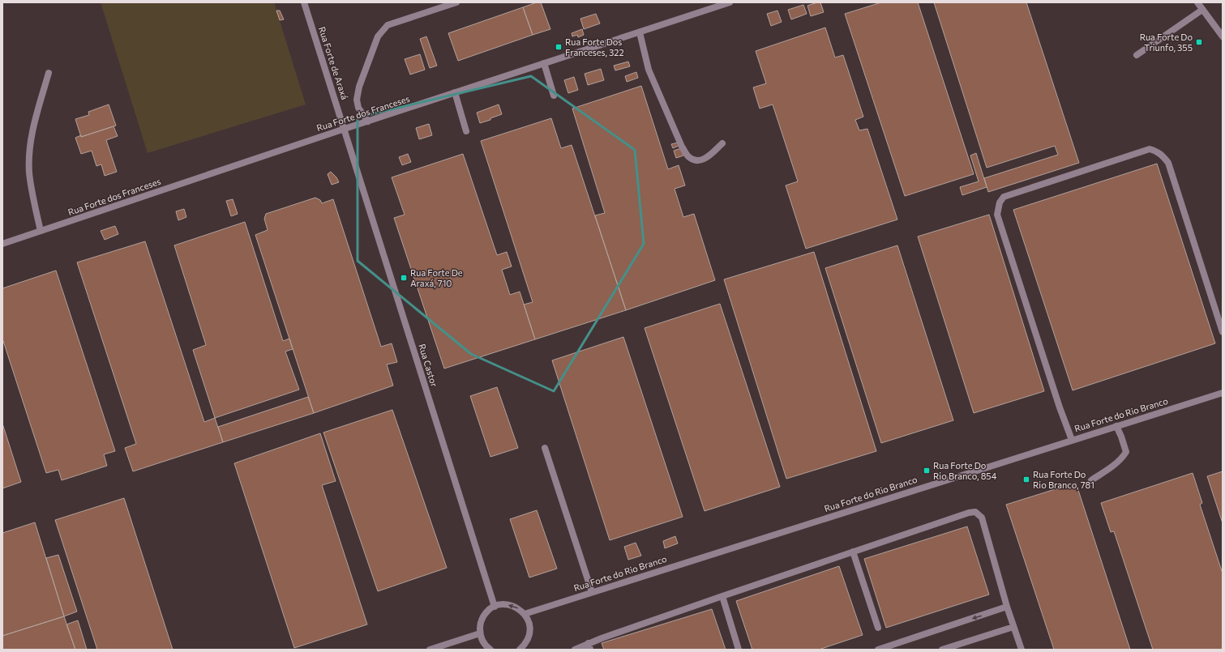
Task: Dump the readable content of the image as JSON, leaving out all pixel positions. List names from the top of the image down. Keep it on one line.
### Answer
{"streets":{"street":["Rua Forte de Araxá","Rua Forte dos Franceses","Rua Castor","Rua Forte do Rio Branco"]},"crossings":[["Rua Forte de Araxá","Rua Forte dos Franceses"],["Rua Forte de Araxá","Rua Castor"],["Rua Forte dos Franceses","Rua Castor"]],"places":{"transit":["Rua Forte Do Triunfo, 355","Rua Forte Dos Franceses, 322","Rua Forte De Araxá, 710","Rua Forte Do Rio Branco, 854","Rua Forte Do Rio Branco, 781"]}}
